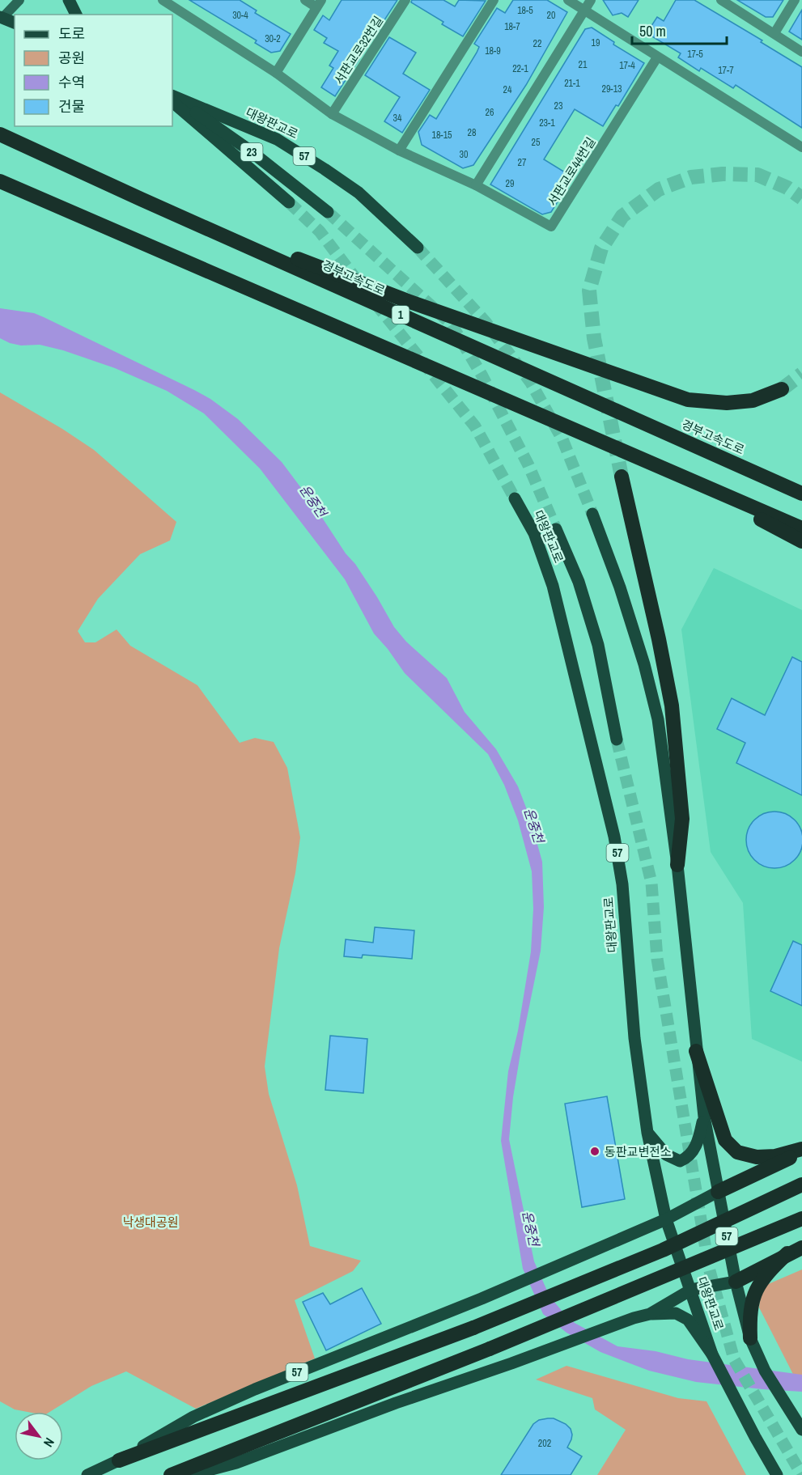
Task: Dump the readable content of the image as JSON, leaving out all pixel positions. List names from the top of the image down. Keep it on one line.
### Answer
{"streets":{"highway":["경부고속도로","1"],"main road":["대왕판교로","23","57"],"street":["서판교로32번길","서판교로44번길"]},"crossings":[["서판교로32번길","서판교로44번길"],["대왕판교로","57"]],"water":["운중천"],"parks":["낙생대공원"],"places":["동판교변전소"],"house_numbers":["18-5","30-4","20","18-7","30-2","19","22","18-9","17-5","21","17-4","22-1","17-7","21-1","29-13","24","23","26","34","23-1","28","18-15","25","30","27","29","202"],"legend":["도로","공원","수역","건물"],"scale_bar":"50 m","north":"bottom right"}
